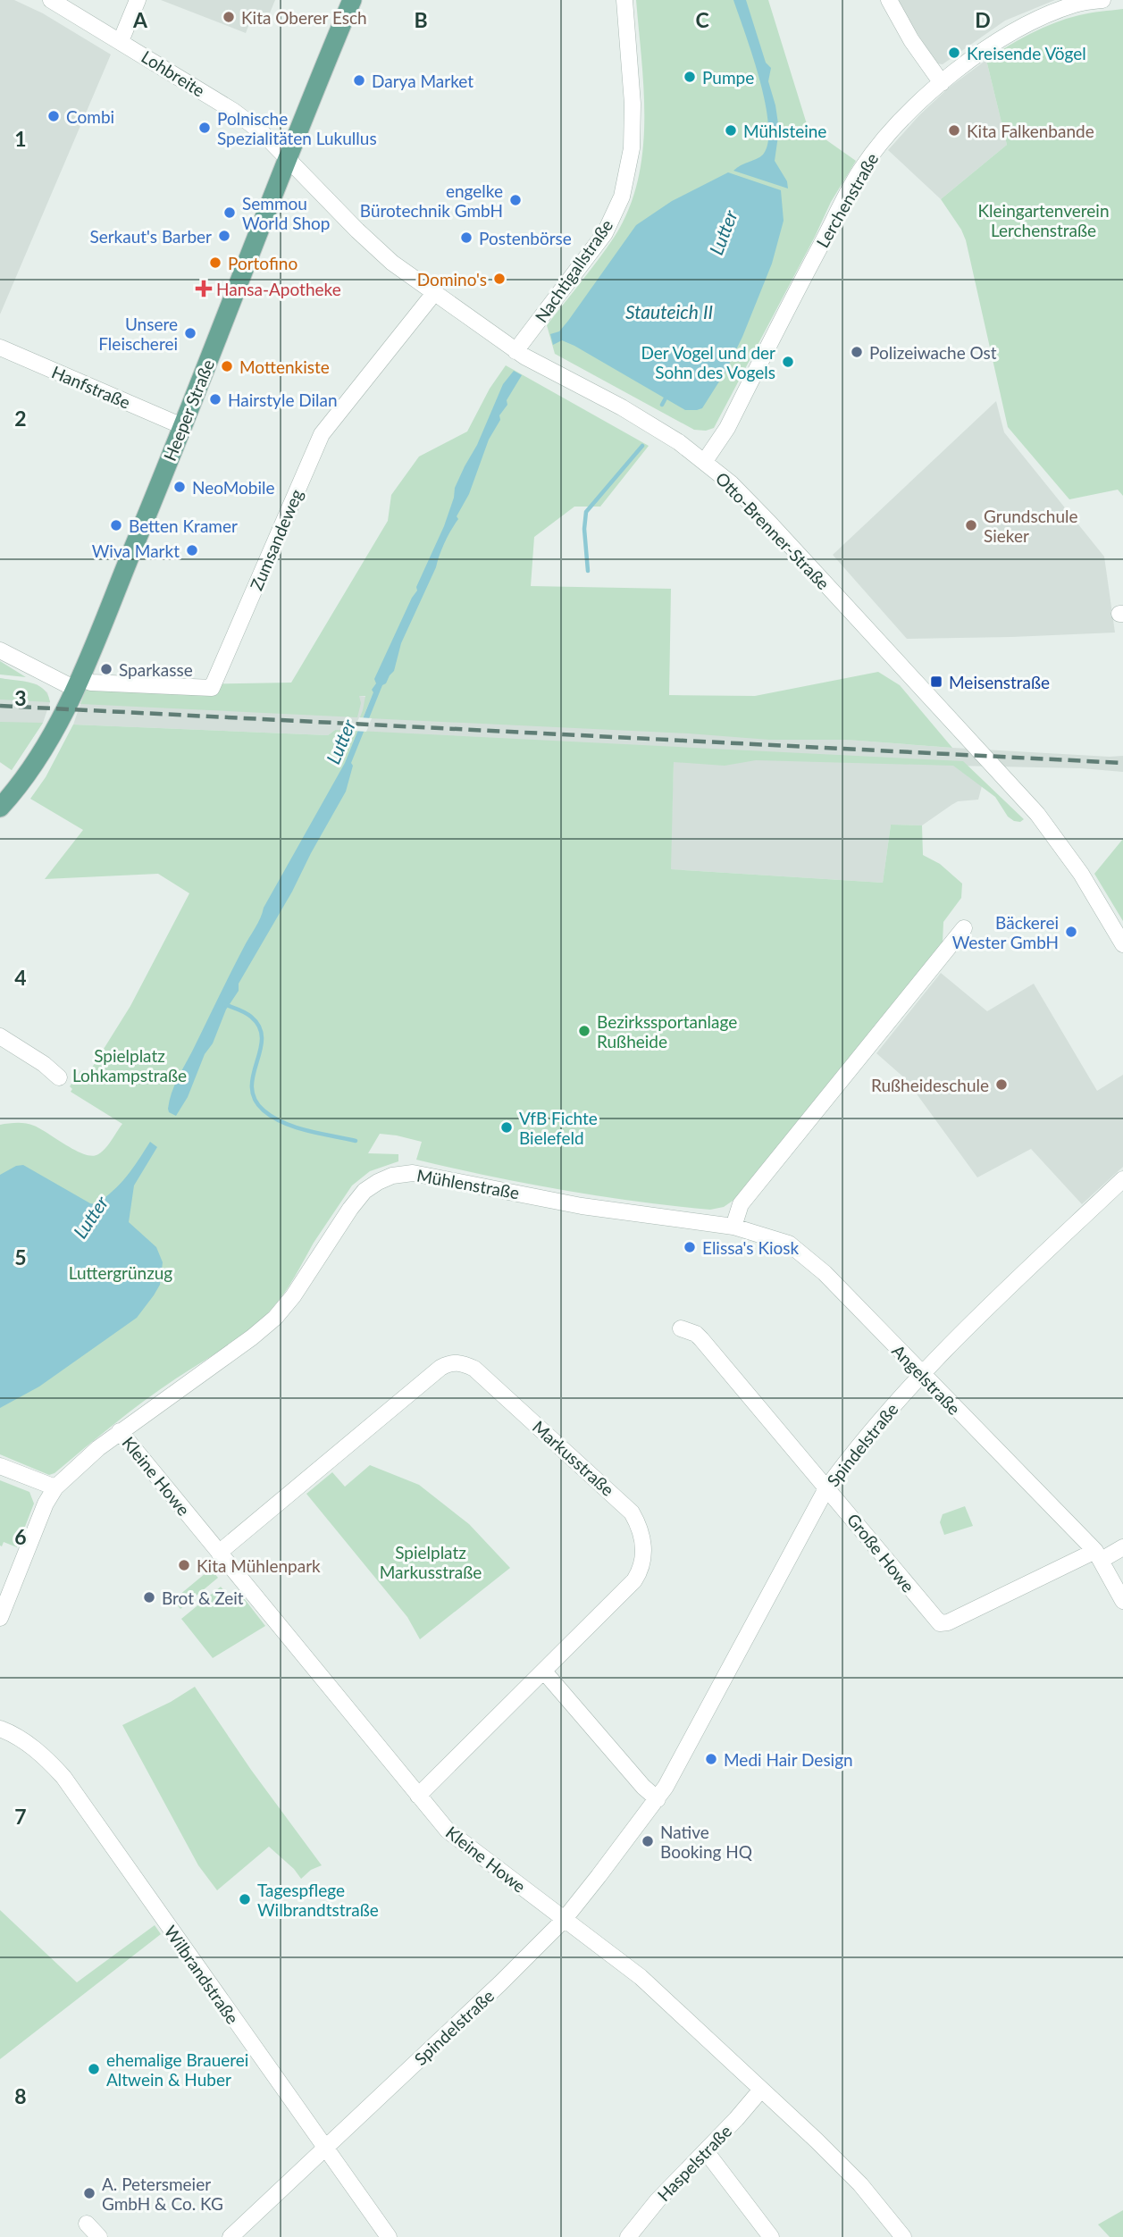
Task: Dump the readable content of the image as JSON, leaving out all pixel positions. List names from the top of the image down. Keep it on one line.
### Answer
{"streets":{"main road":["Heeper Straße"],"street":["Lohbreite","Lerchenstraße","Nachtigallstraße","Hanfstraße","Otto-Brenner-Straße","Zumsandeweg","Mühlenstraße","Angelstraße","Spindelstraße","Markusstraße","Kleine Howe","Große Howe","Wilbrandstraße","Haspelstraße"]},"crossings":[["Lohbreite","Heeper Straße"],["Lohbreite","Otto-Brenner-Straße"],["Lerchenstraße","Otto-Brenner-Straße"],["Nachtigallstraße","Otto-Brenner-Straße"],["Hanfstraße","Heeper Straße"],["Heeper Straße","Otto-Brenner-Straße"],["Heeper Straße","Zumsandeweg"],["Otto-Brenner-Straße","Zumsandeweg"],["Mühlenstraße","Angelstraße"],["Mühlenstraße","Kleine Howe"],["Angelstraße","Spindelstraße"],["Angelstraße","Große Howe"],["Spindelstraße","Kleine Howe"],["Spindelstraße","Große Howe"],["Spindelstraße","Wilbrandstraße"],["Markusstraße","Kleine Howe"],["Kleine Howe","Haspelstraße"]],"water":["Lutter","Stauteich II"],"parks":["Kleingartenverein Lerchenstraße","Spielplatz Lohkampstraße","Luttergrünzug","Spielplatz Markusstraße"],"places":{"other":["Kita Oberer Esch","Kreisende Vögel","Pumpe","Darya Market","Combi","Polnische Spezialitäten Lukullus","Mühlsteine","Kita Falkenbande","engelke Bürotechnik GmbH","Semmou World Shop","Serkaut's Barber","Postenbörse","Portofino","Domino's","Unsere Fleischerei","Polizeiwache Ost","Der Vogel und der Sohn des Vogels","Mottenkiste","Hairstyle Dilan","NeoMobile","Betten Kramer","Grundschule Sieker","Wiva Markt","Sparkasse","Bäckerei Wester GmbH","Bezirkssportanlage Rußheide","Rußheideschule","VfB Fichte Bielefeld","Elissa's Kiosk","Kita Mühlenpark","Brot & Zeit","Medi Hair Design","Native Booking HQ","Tagespflege Wilbrandtstraße","ehemalige Brauerei Altwein & Huber","A. Petersmeier GmbH & Co. KG"],"health":["Hansa-Apotheke"],"transit":["Meisenstraße"]},"grid":{"columns":["A","B","C","D"],"rows":["1","2","3","4","5","6","7","8"]}}
